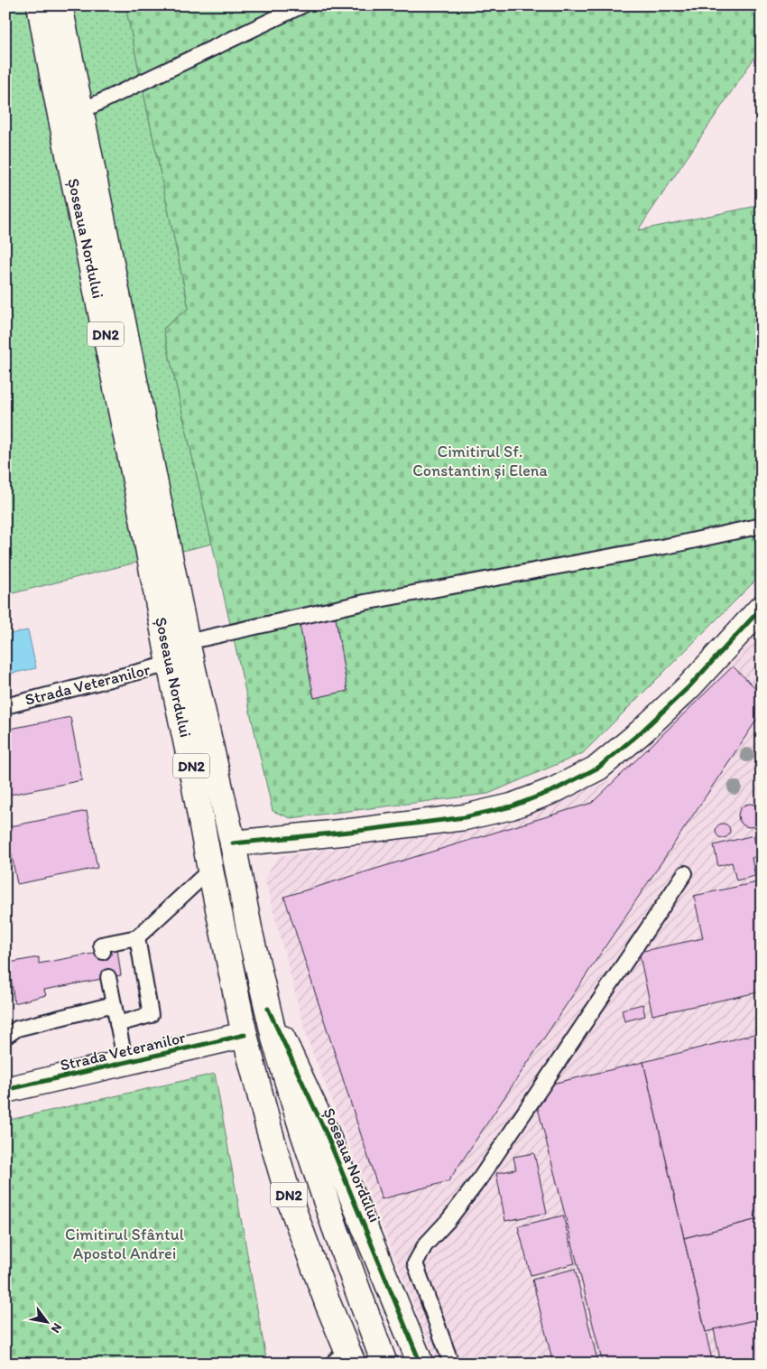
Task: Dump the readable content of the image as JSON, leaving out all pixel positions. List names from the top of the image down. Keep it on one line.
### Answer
{"streets":{"main road":["Șoseaua Nordului","DN2","Strada Veteranilor"]},"crossings":[["Șoseaua Nordului","Strada Veteranilor"]],"parks":["Cimitirul Sf. Constantin și Elena","Cimitirul Sfântul Apostol Andrei"],"north":"bottom right"}
